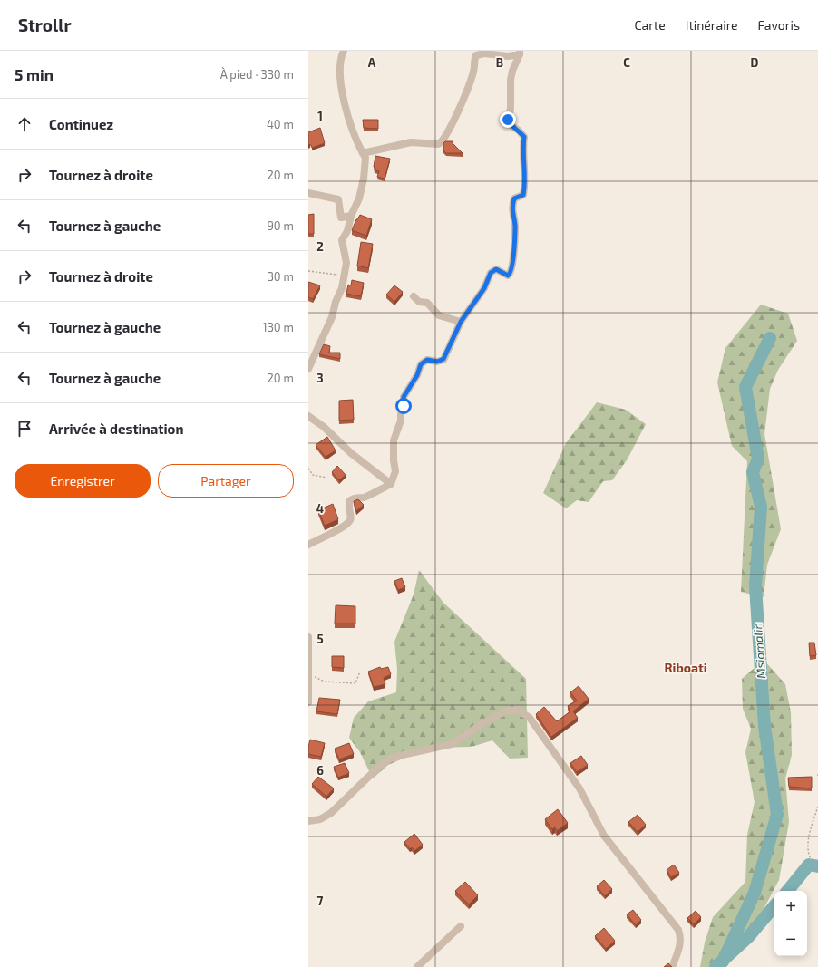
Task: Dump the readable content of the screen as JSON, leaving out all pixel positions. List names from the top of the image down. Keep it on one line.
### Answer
{"districts":["Riboati"],"water":["Msiomalin"],"page":{"header":"Strollr","nav":["Carte","Itinéraire","Favoris"],"heading":["5 min","À pied · 330 m"],"list":[["Continuez","40 m"],["Tournez à droite","20 m"],["Tournez à gauche","90 m"],["Tournez à droite","30 m"],["Tournez à gauche","130 m"],["Tournez à gauche","20 m"],"Arrivée à destination"],"buttons":["Enregistrer","Partager"],"map_buttons":["+","−"]},"grid":{"columns":["A","B","C","D"],"rows":["1","2","3","4","5","6","7"]}}
